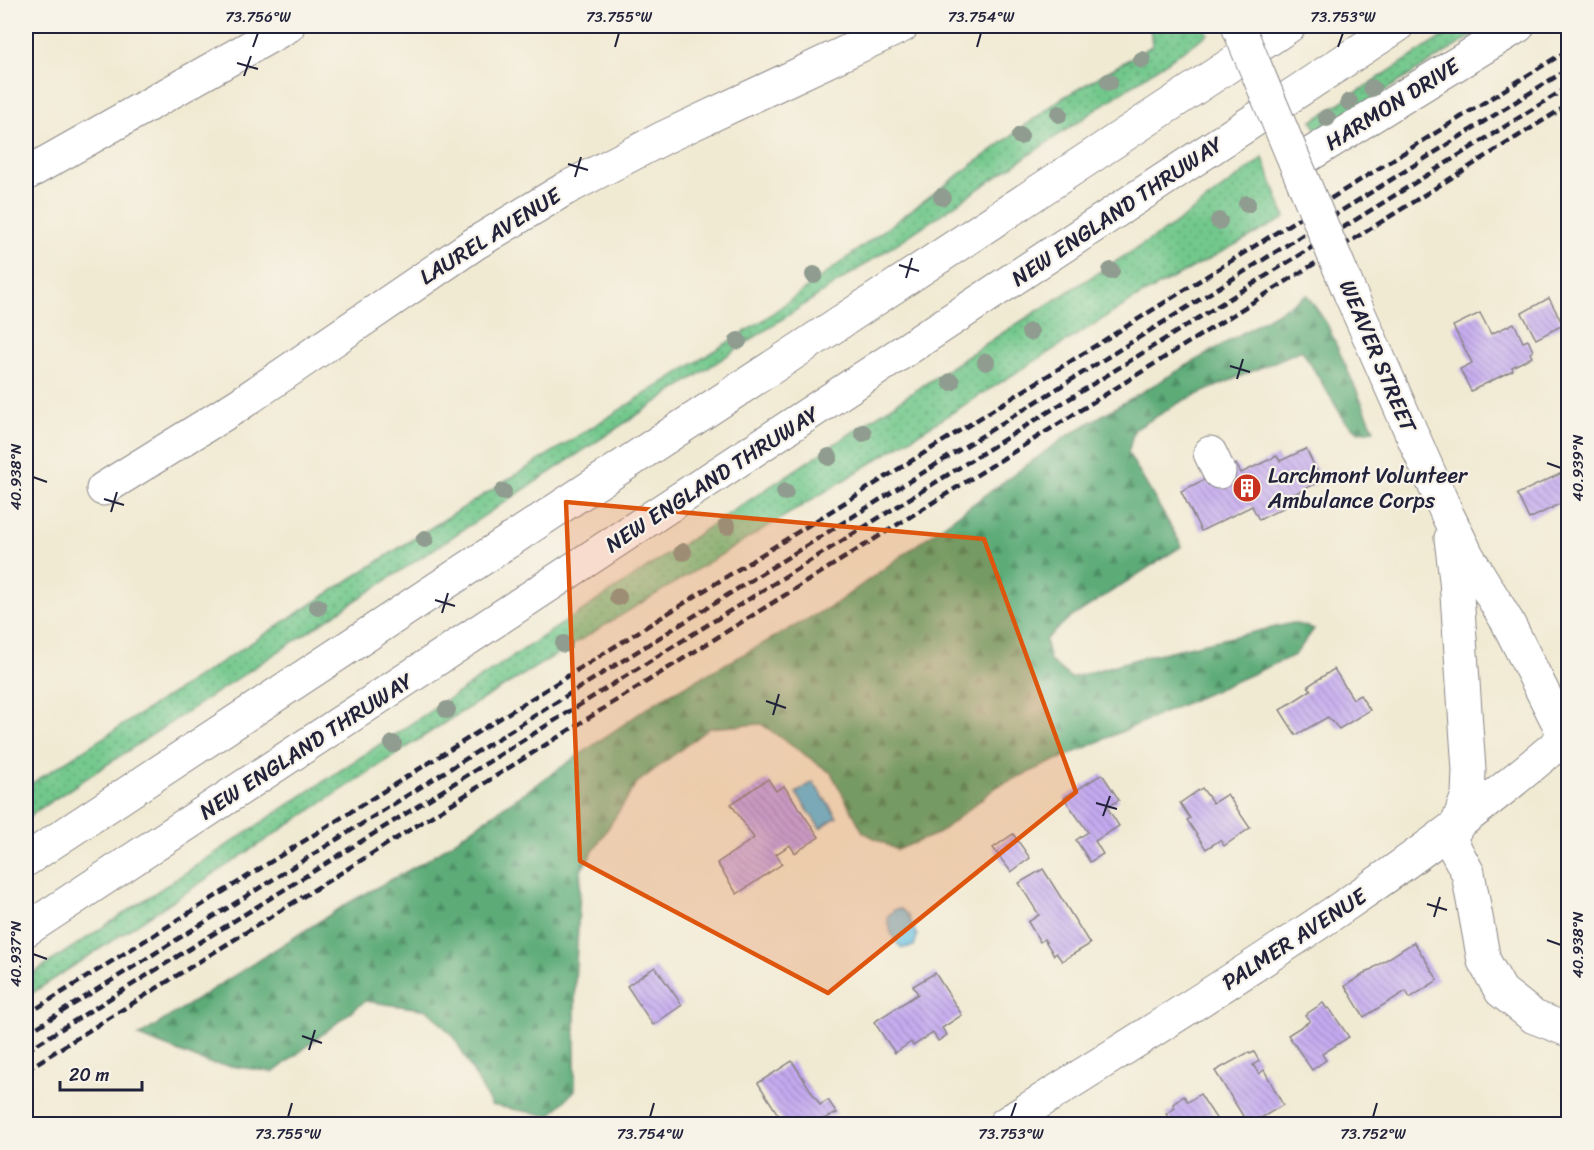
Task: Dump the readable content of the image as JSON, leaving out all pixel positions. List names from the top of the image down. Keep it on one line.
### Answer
{"streets":{"main road":["HARMON DRIVE","NEW ENGLAND THRUWAY","LAUREL AVENUE","WEAVER STREET","PALMER AVENUE"]},"crossings":[["HARMON DRIVE","WEAVER STREET"],["WEAVER STREET","PALMER AVENUE"]],"places":{"building":["Larchmont Volunteer Ambulance Corps"]},"scale_bar":"20 m","coordinates":["73.756°W","73.755°W","73.754°W","73.753°W","40.939°N","40.938°N","40.937°N","73.752°W"]}
